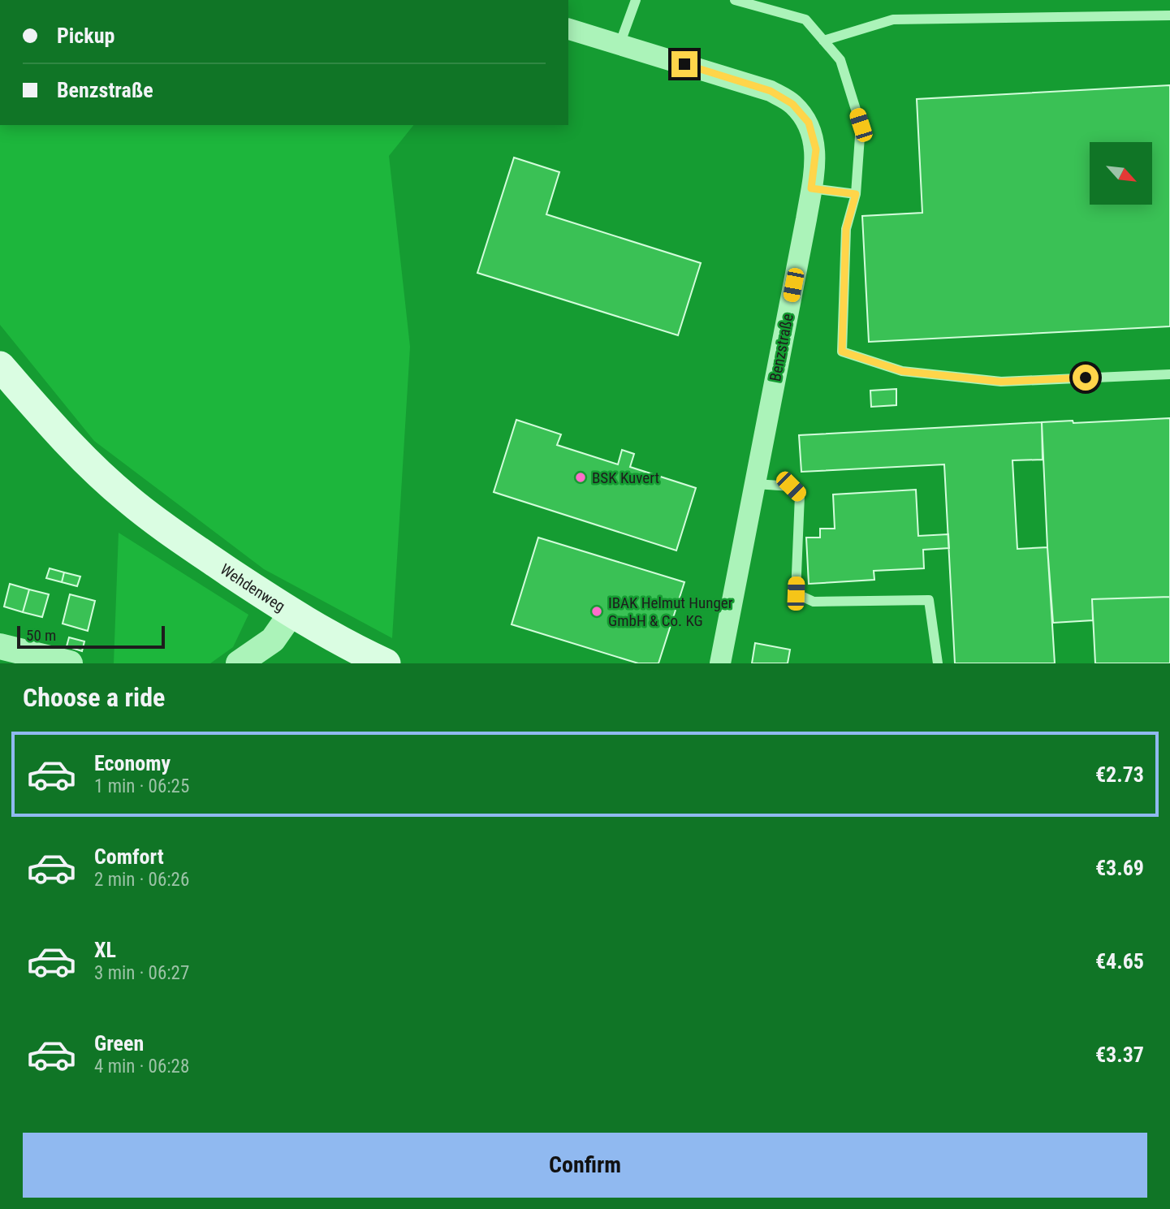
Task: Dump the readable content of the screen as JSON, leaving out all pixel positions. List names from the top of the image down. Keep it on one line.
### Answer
{"streets":{"main road":["Wehdenweg"],"street":["Benzstraße"]},"places":["BSK Kuvert","IBAK Helmut Hunger GmbH & Co. KG"],"scale_bar":"50 m","north":"bottom right","page":{"banner":["Pickup","Benzstraße"],"scale":"50 m","heading":"Choose a ride","list":[{"name":"Economy","note":"1 min · 06:25","value":"€2.73"},{"name":"Comfort","note":"2 min · 06:26","value":"€3.69"},{"name":"XL","note":"3 min · 06:27","value":"€4.65"},{"name":"Green","note":"4 min · 06:28","value":"€3.37"}],"buttons":"Confirm"}}
